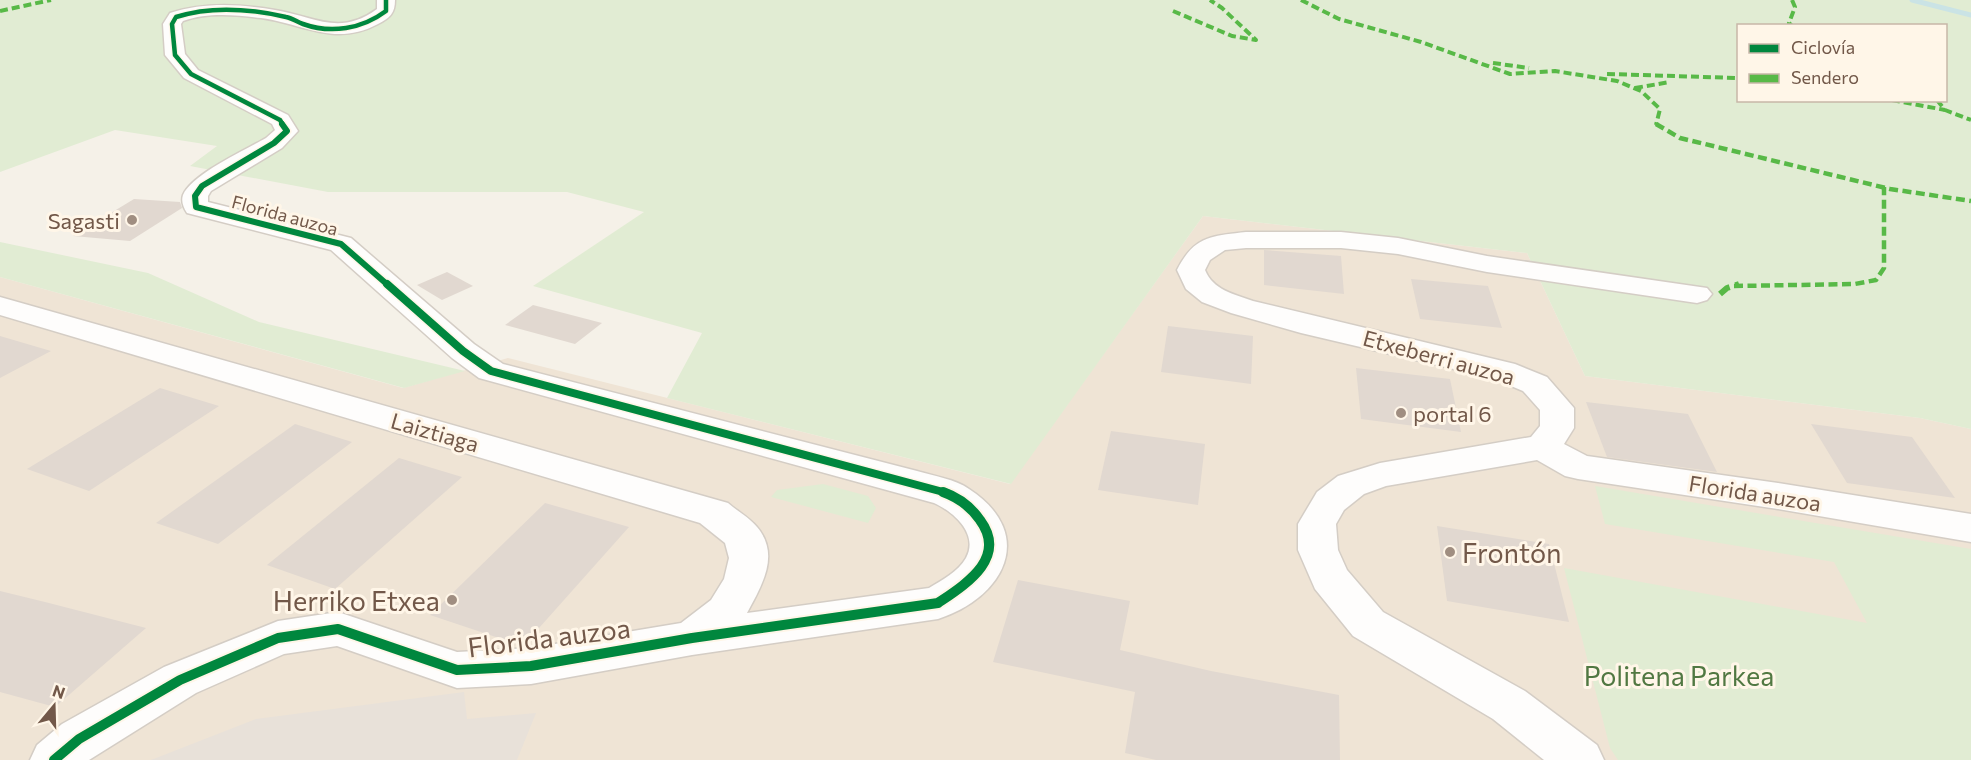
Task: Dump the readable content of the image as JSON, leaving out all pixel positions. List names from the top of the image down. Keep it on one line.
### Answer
{"streets":{"street":["Florida auzoa","Etxeberri auzoa","Laiztiaga"]},"crossings":[["Florida auzoa","Etxeberri auzoa"],["Florida auzoa","Laiztiaga"]],"parks":["Politena Parkea"],"places":["Sagasti","portal 6","Frontón","Herriko Etxea"],"legend":["Ciclovía","Sendero"],"north":"top"}
